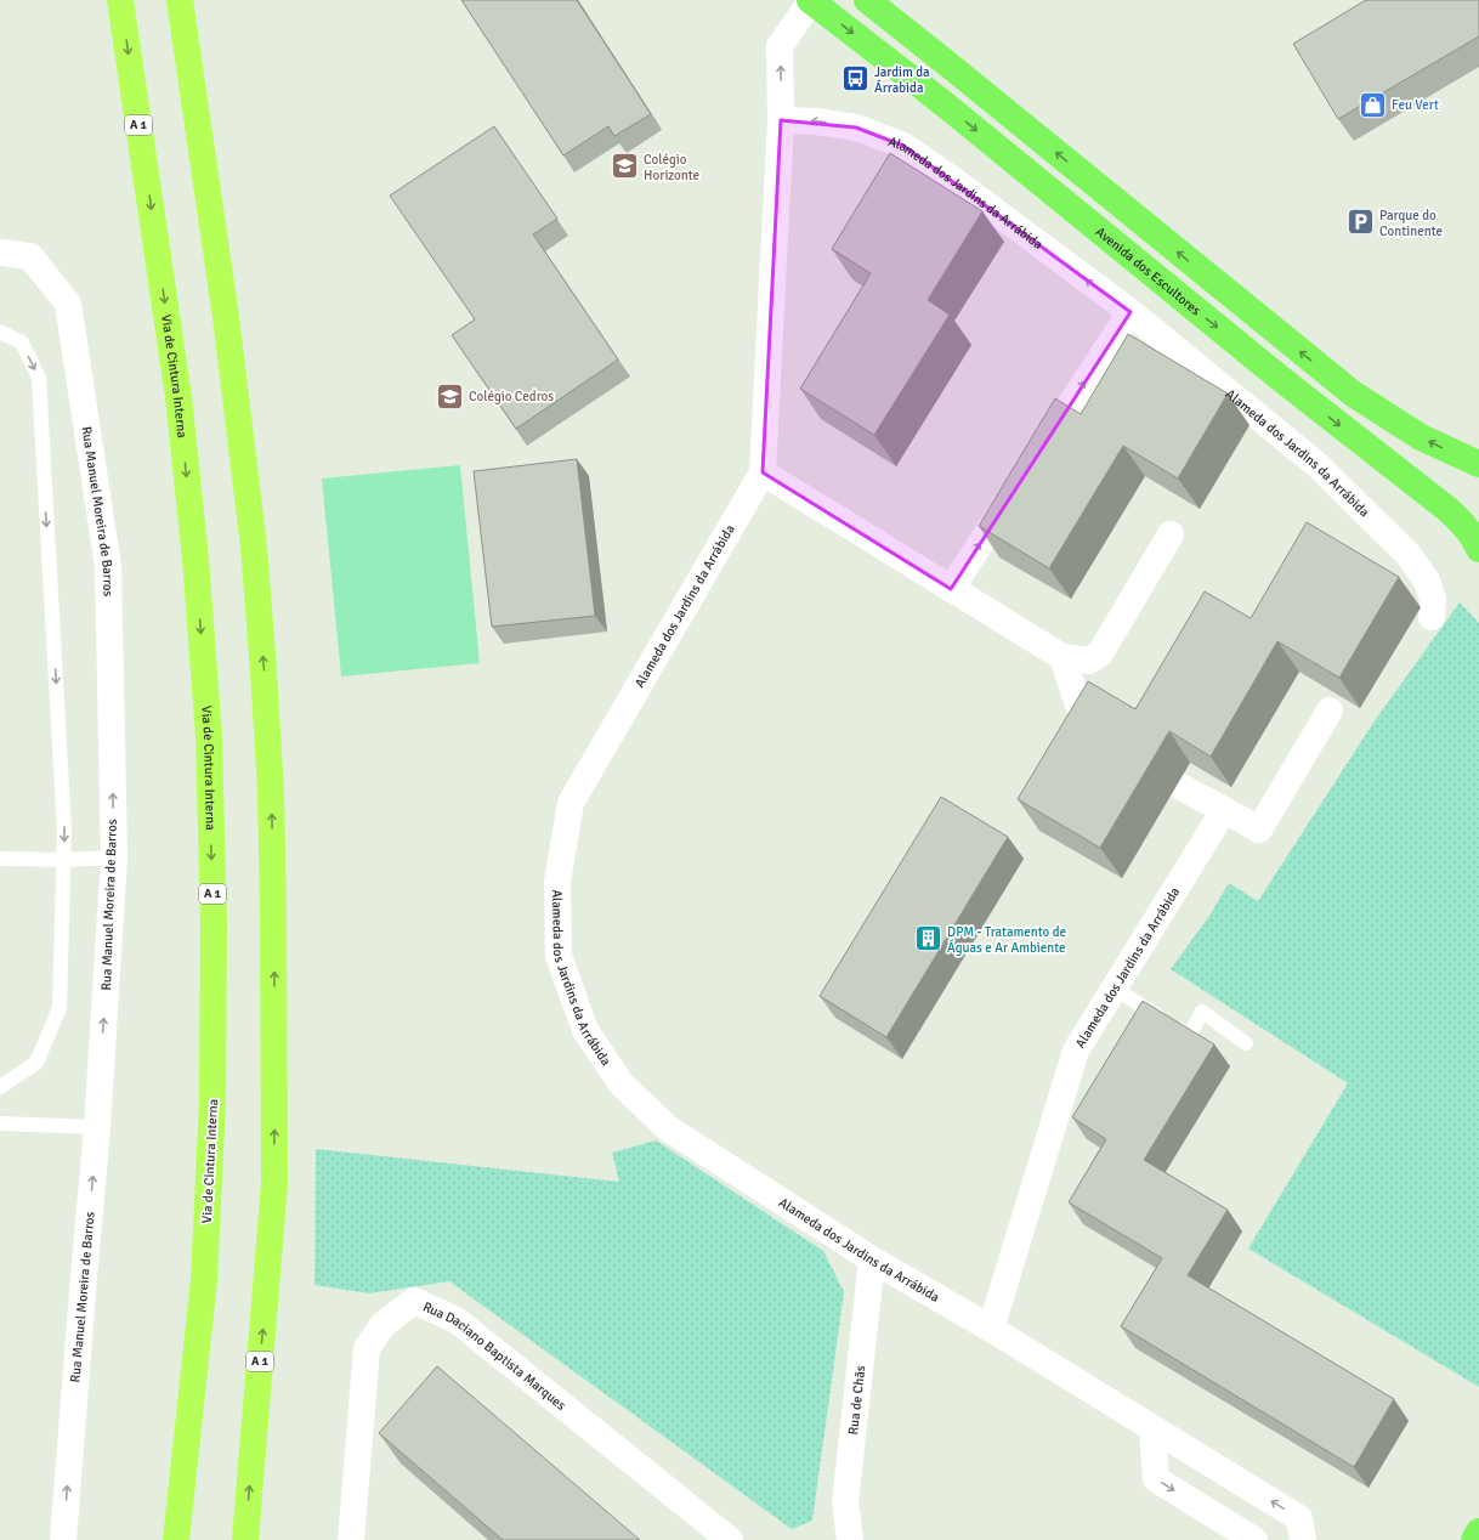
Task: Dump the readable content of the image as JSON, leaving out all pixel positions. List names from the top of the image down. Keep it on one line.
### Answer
{"streets":{"highway":["A 1","Via de Cintura Interna"],"main road":["Avenida dos Escultores"],"street":["Alameda dos Jardins da Arrábida","Rua Manuel Moreira de Barros","Rua Daciano Baptista Marques","Rua de Chãs"]},"crossings":[["Alameda dos Jardins da Arrábida","Avenida dos Escultores"],["Alameda dos Jardins da Arrábida","Rua de Chãs"]],"one_way":["Rua Manuel Moreira de Barros"],"places":{"bus stop":["Jardim da Árrabida"],"shop":["Feu Vert"],"school or university":["Colégio Horizonte","Colégio Cedros"],"parking":["Parque do Continente"],"building":["DPM - Tratamento de Águas e Ar Ambiente"]}}
